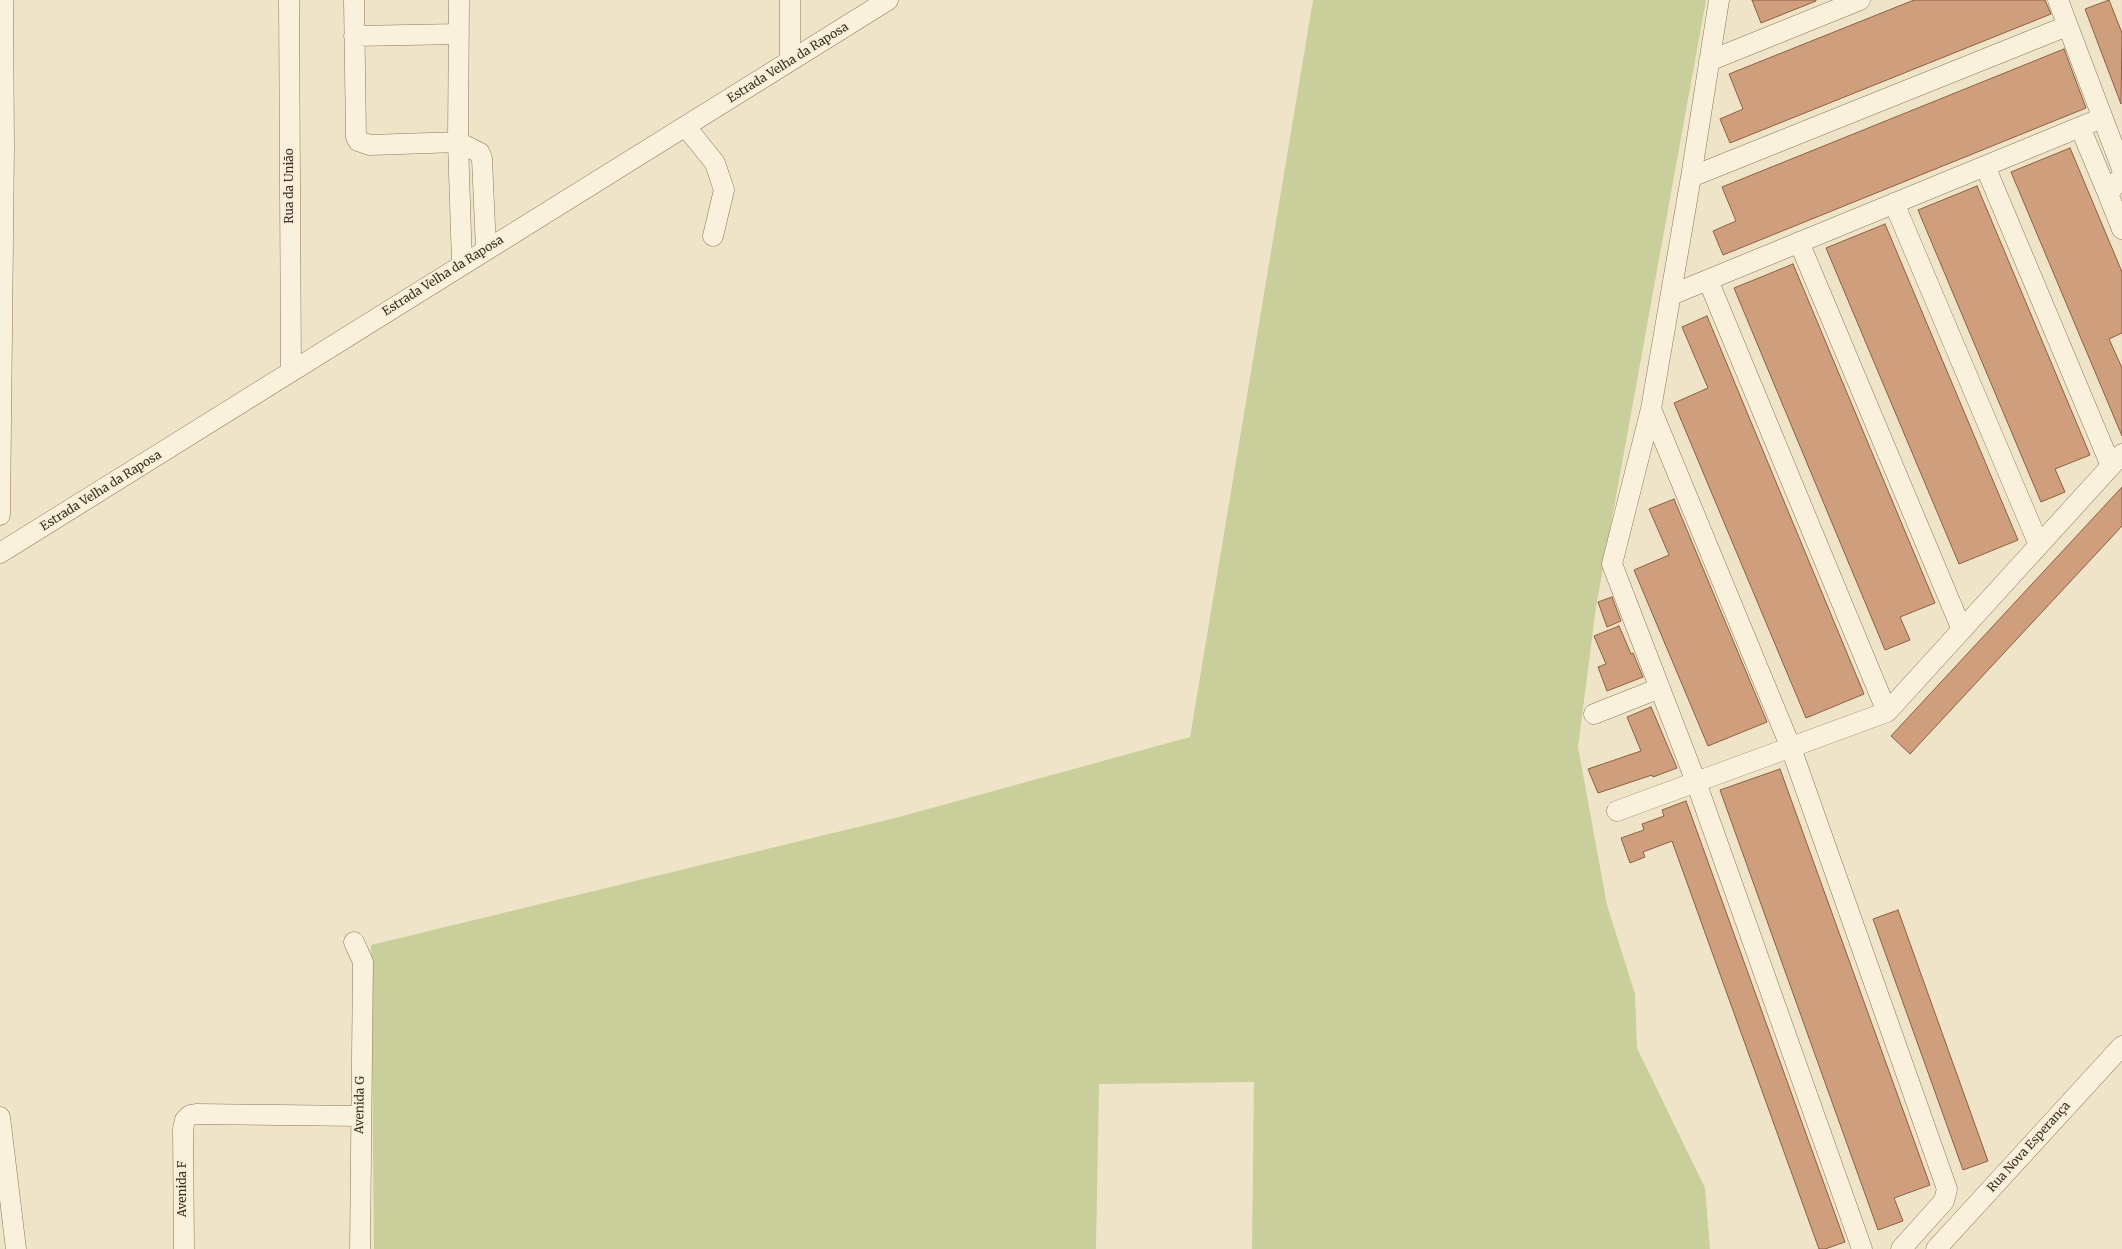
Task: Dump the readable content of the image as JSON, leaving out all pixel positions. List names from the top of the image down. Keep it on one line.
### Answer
{"streets":{"street":["Estrada Velha da Raposa","Rua da União","Avenida G","Rua Nova Esperança","Avenida F"]},"crossings":[["Estrada Velha da Raposa","Rua da União"],["Avenida G","Avenida F"]]}
